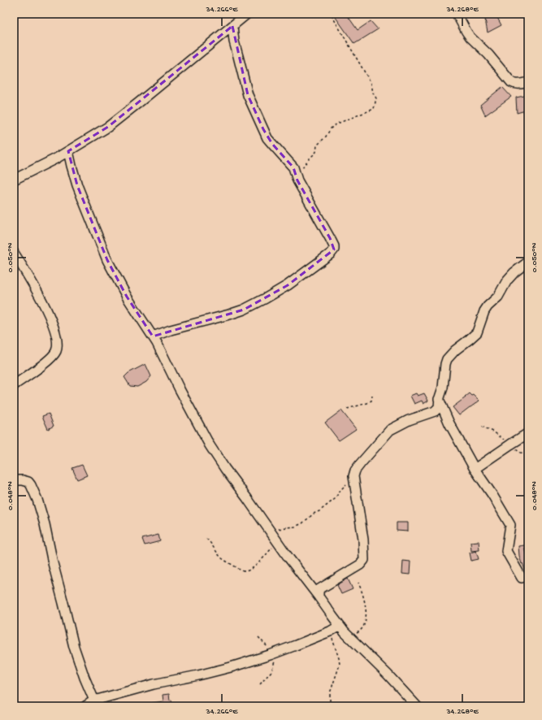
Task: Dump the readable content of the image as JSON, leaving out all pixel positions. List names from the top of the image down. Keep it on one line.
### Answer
{"coordinates":["34.266°E","34.268°E","0.050°N","0.048°N"]}
